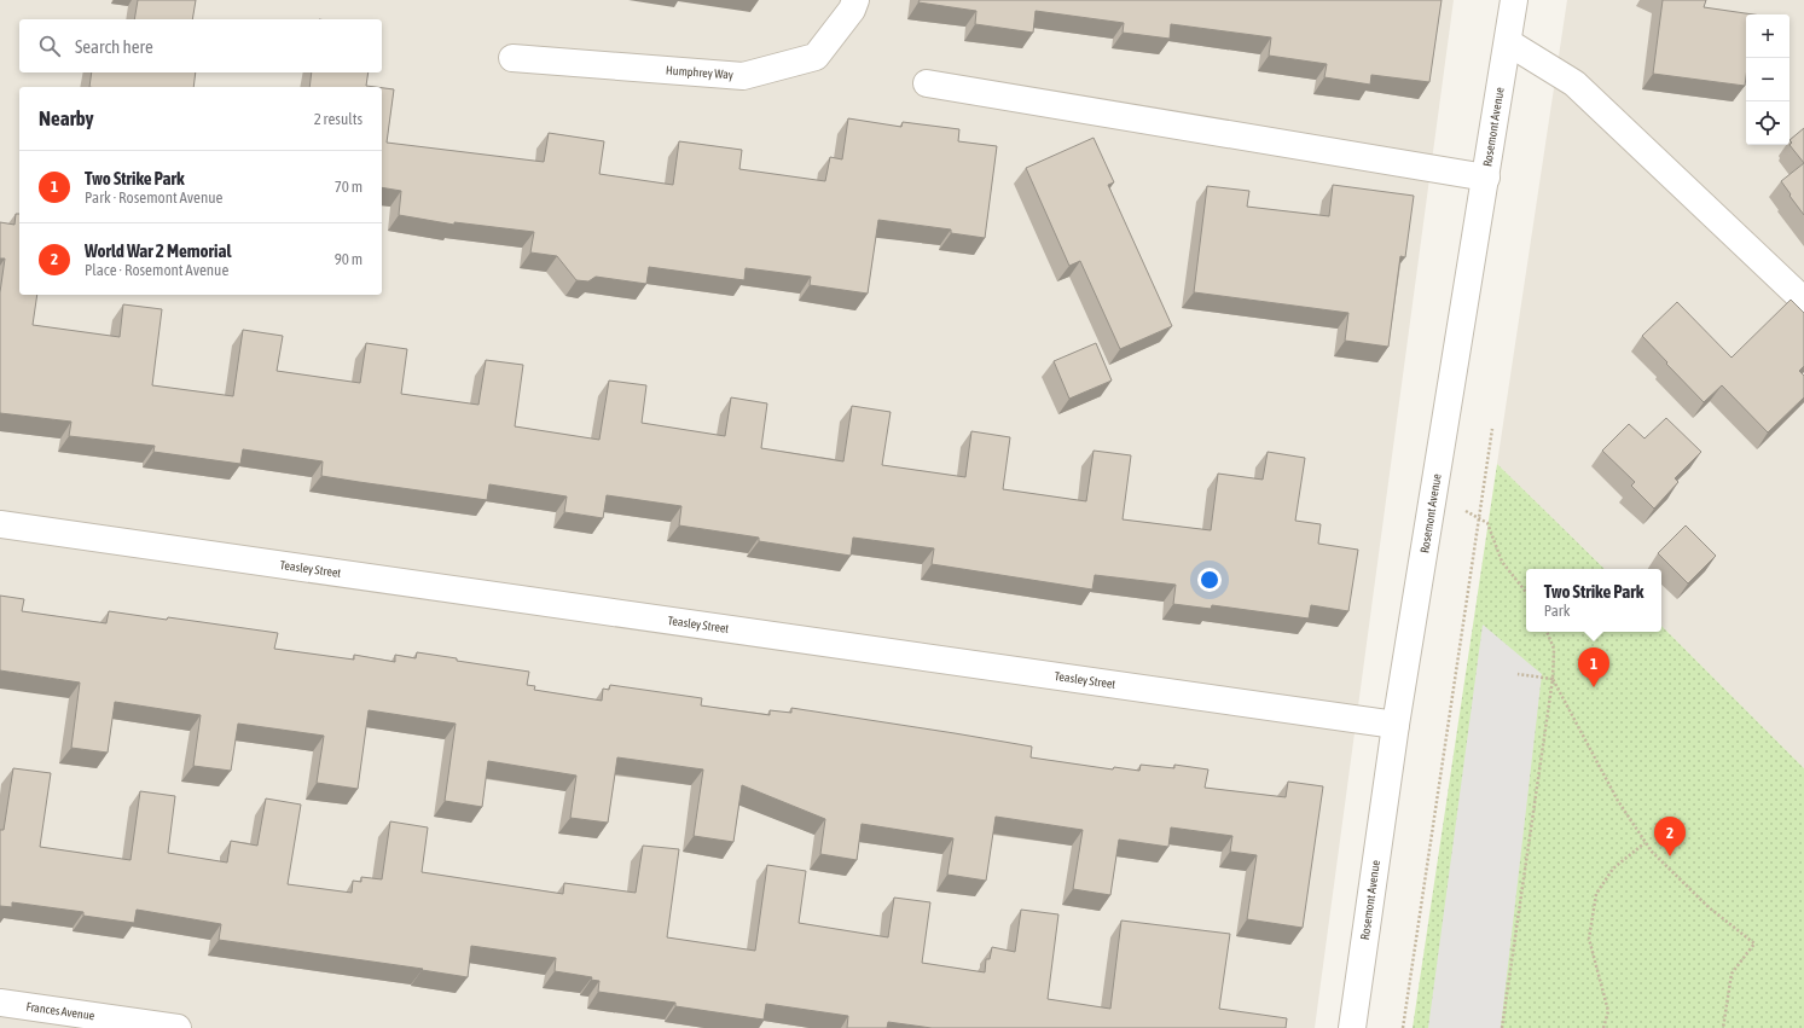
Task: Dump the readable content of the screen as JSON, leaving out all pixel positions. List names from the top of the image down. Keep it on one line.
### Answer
{"streets":{"street":["Humphrey Way","Rosemont Avenue","Teasley Street","Frances Avenue"]},"crossings":[["Rosemont Avenue","Teasley Street"]],"page":{"map_buttons":["+","−"],"search":"Search here","heading":["Nearby","2 results"],"list":[{"mark":"1","name":"Two Strike Park","note":"Park · Rosemont Avenue","value":"70 m"},{"mark":"2","name":"World War 2 Memorial","note":"Place · Rosemont Avenue","value":"90 m"}],"popup":["Two Strike Park","Park"],"pins":["1","2"]}}
